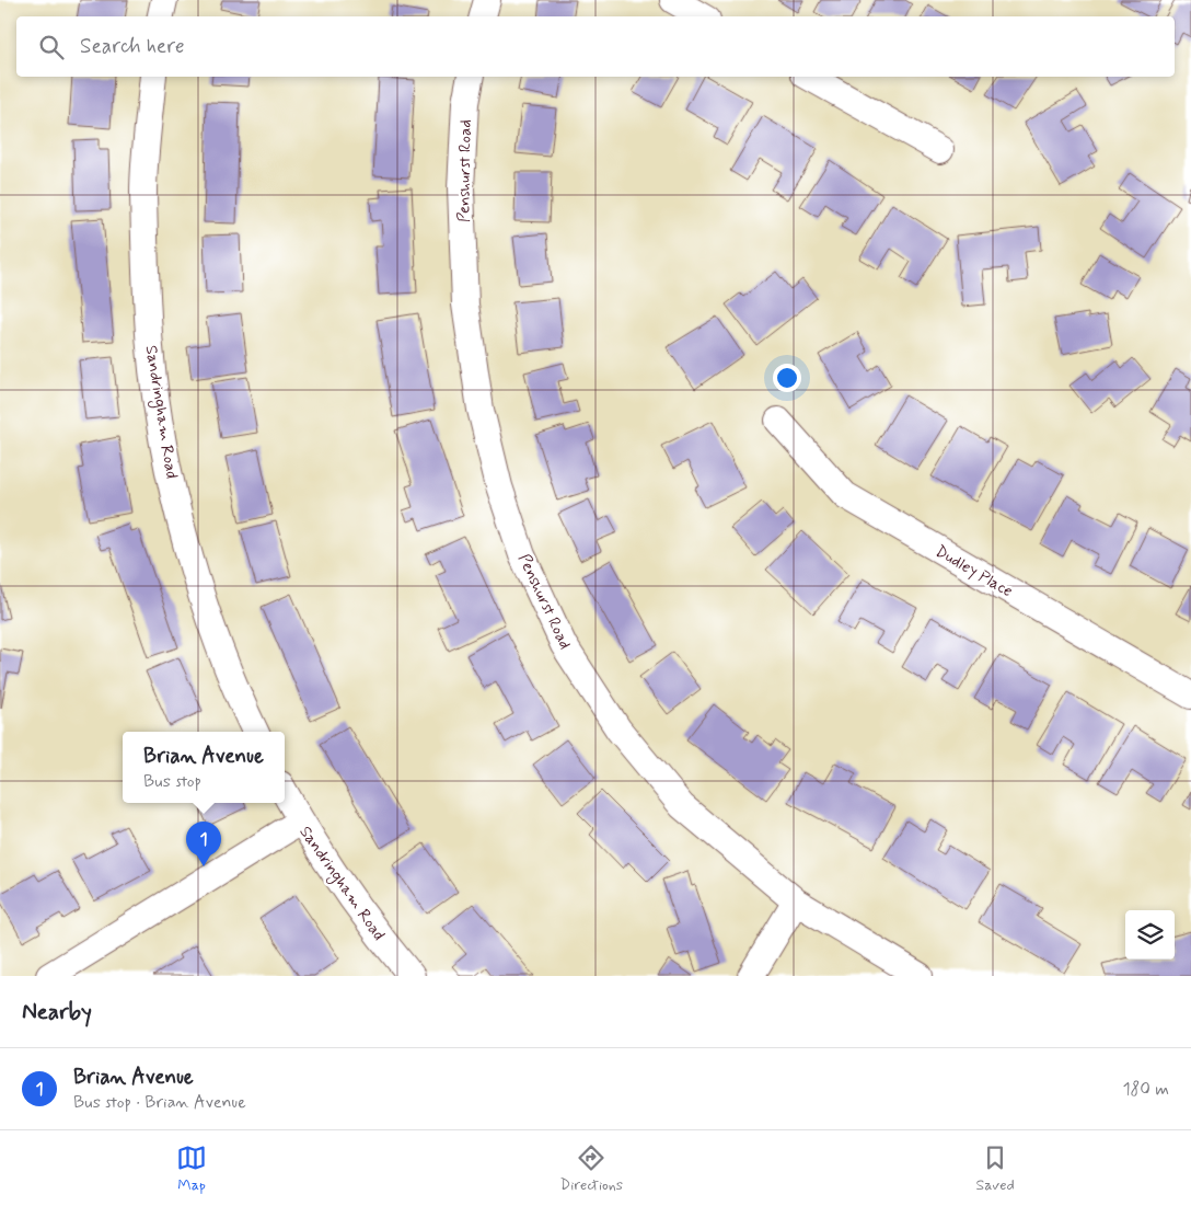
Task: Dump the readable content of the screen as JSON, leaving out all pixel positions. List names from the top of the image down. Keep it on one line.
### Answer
{"streets":{"street":["Penshurst Road","Sandringham Road","Dudley Place"]},"page":{"search":"Search here","popup":["Brian Avenue","Bus stop"],"pins":"1","heading":"Nearby","list":[{"mark":"1","name":"Brian Avenue","note":"Bus stop · Brian Avenue","value":"180 m"}],"nav":["Map","Directions","Saved"]}}
